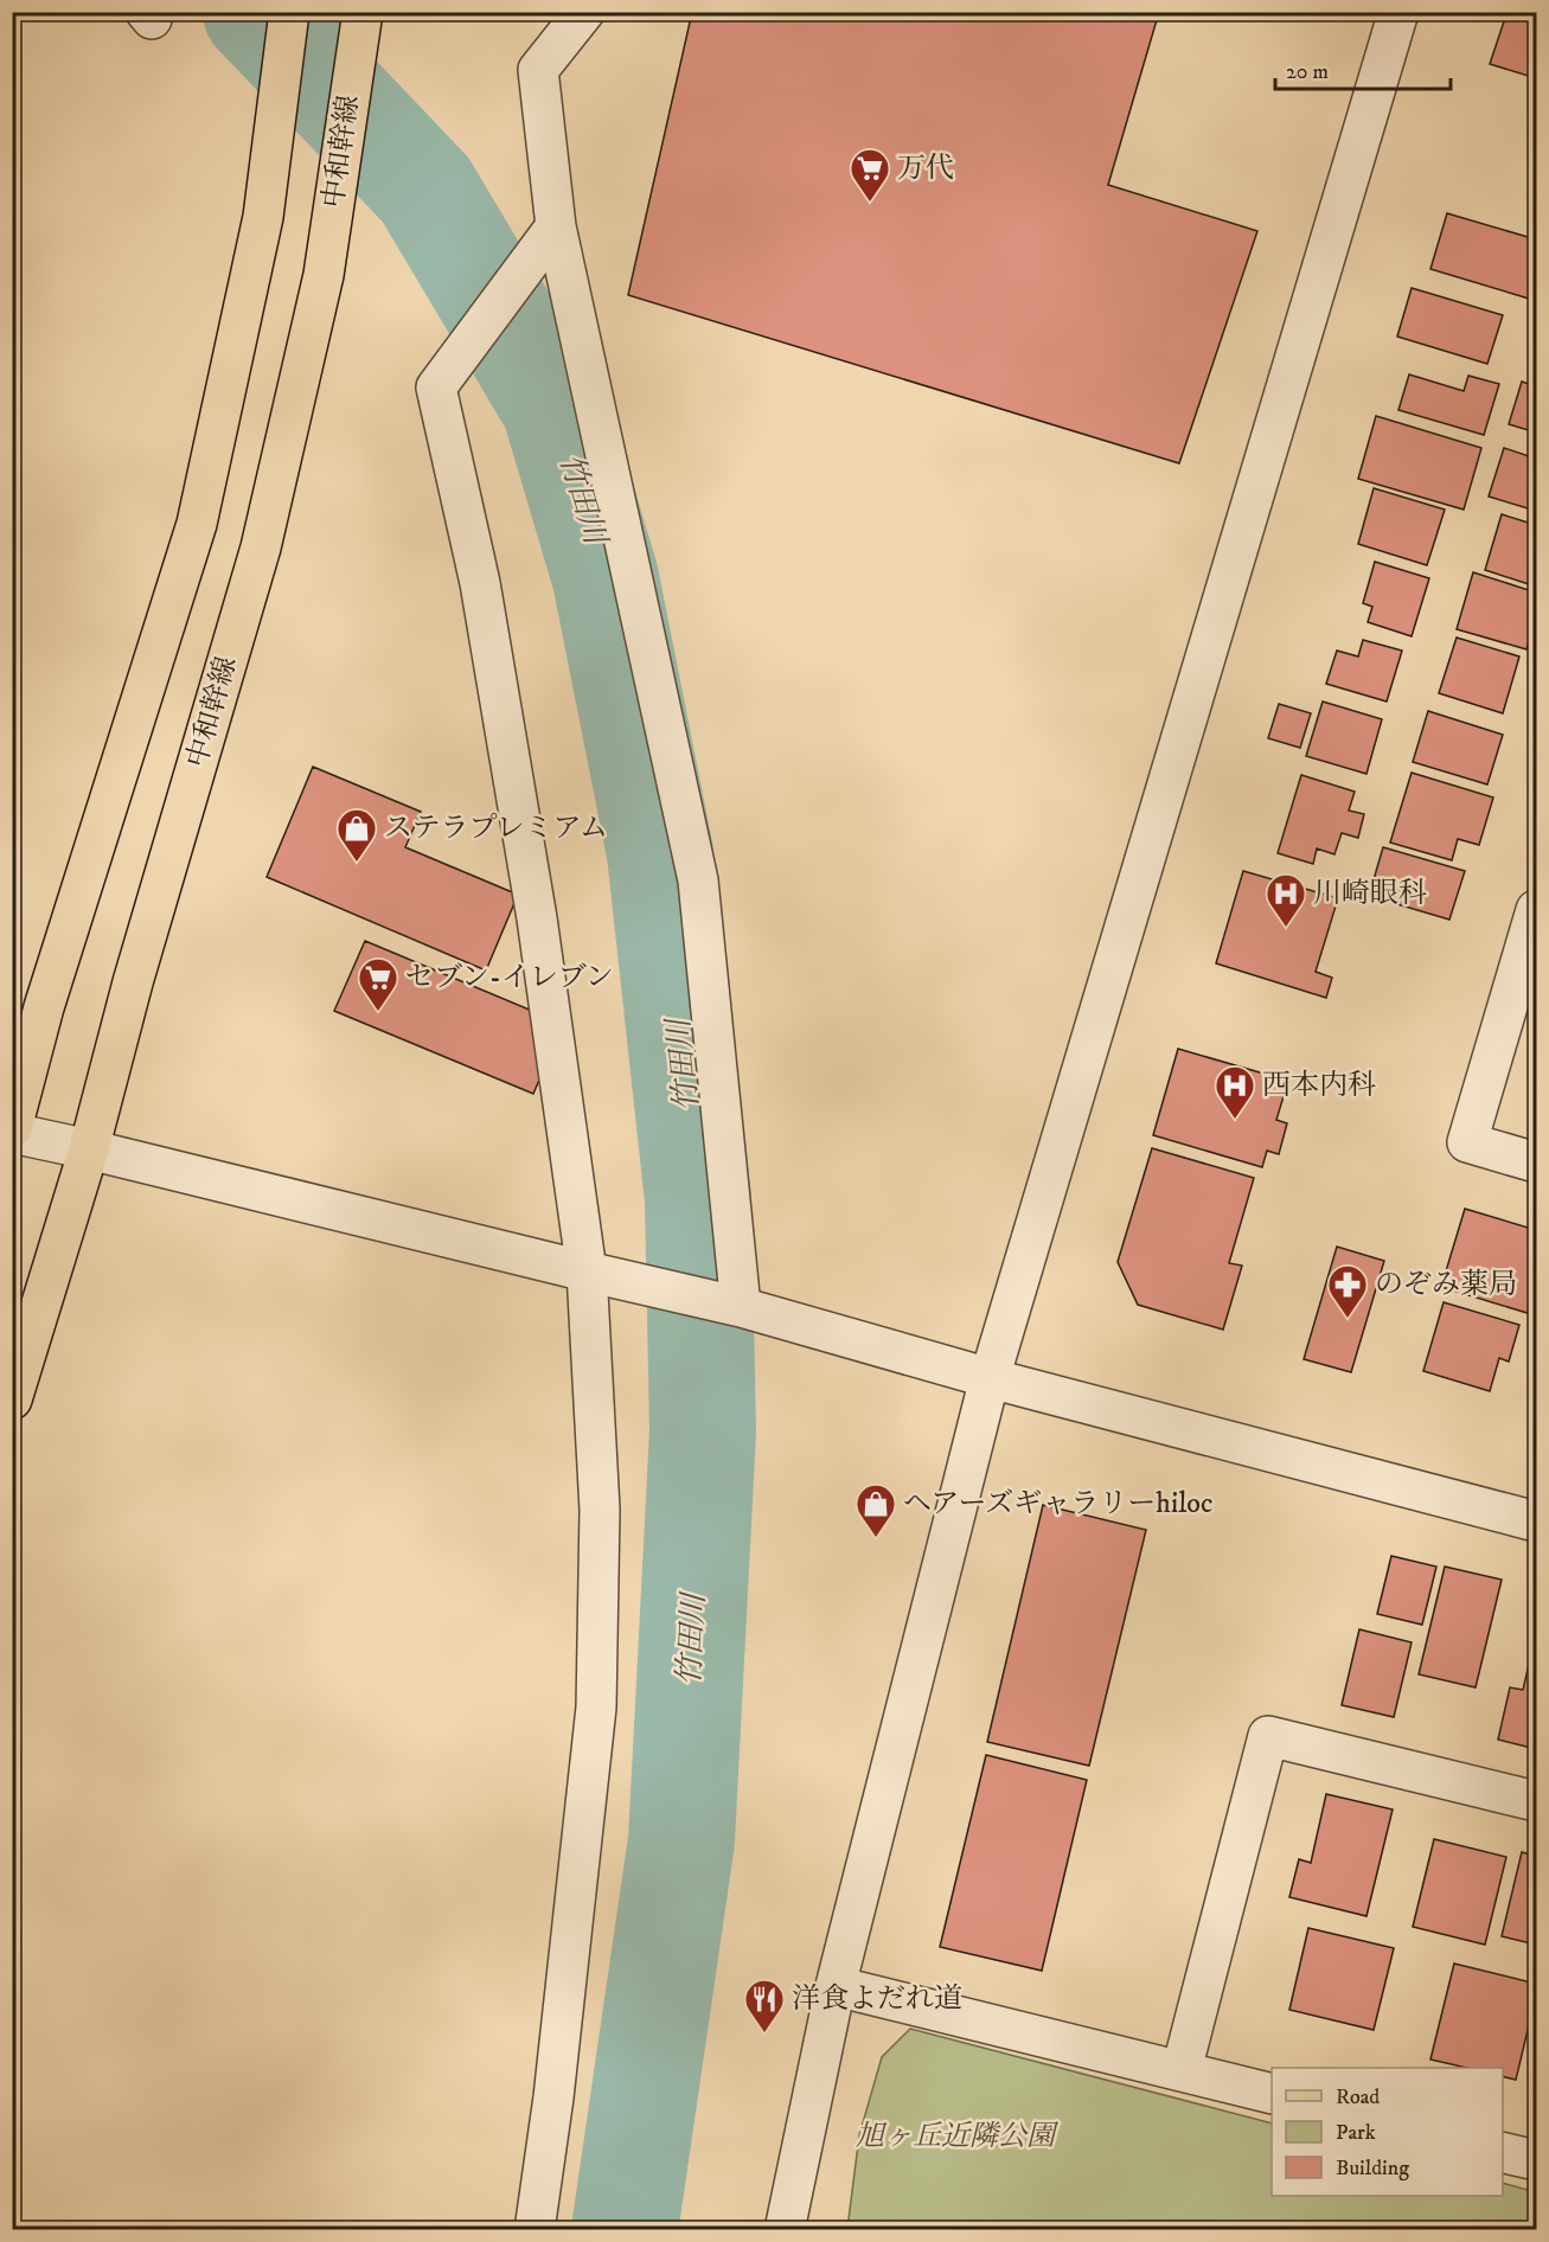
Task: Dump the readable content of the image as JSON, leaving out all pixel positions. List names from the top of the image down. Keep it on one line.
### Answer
{"streets":{"main road":["中和幹線"]},"water":["竹田川"],"parks":["旭ヶ丘近隣公園"],"places":{"supermarket":["万代","セブン-イレブン"],"shop":["ステラプレミアム","ヘアーズギャラリーhiloc"],"hospital":["川崎眼科","西本内科"],"pharmacy":["のぞみ薬局"],"restaurant":["洋食よだれ道"]},"legend":["Road","Park","Building"],"scale_bar":"20 m"}
